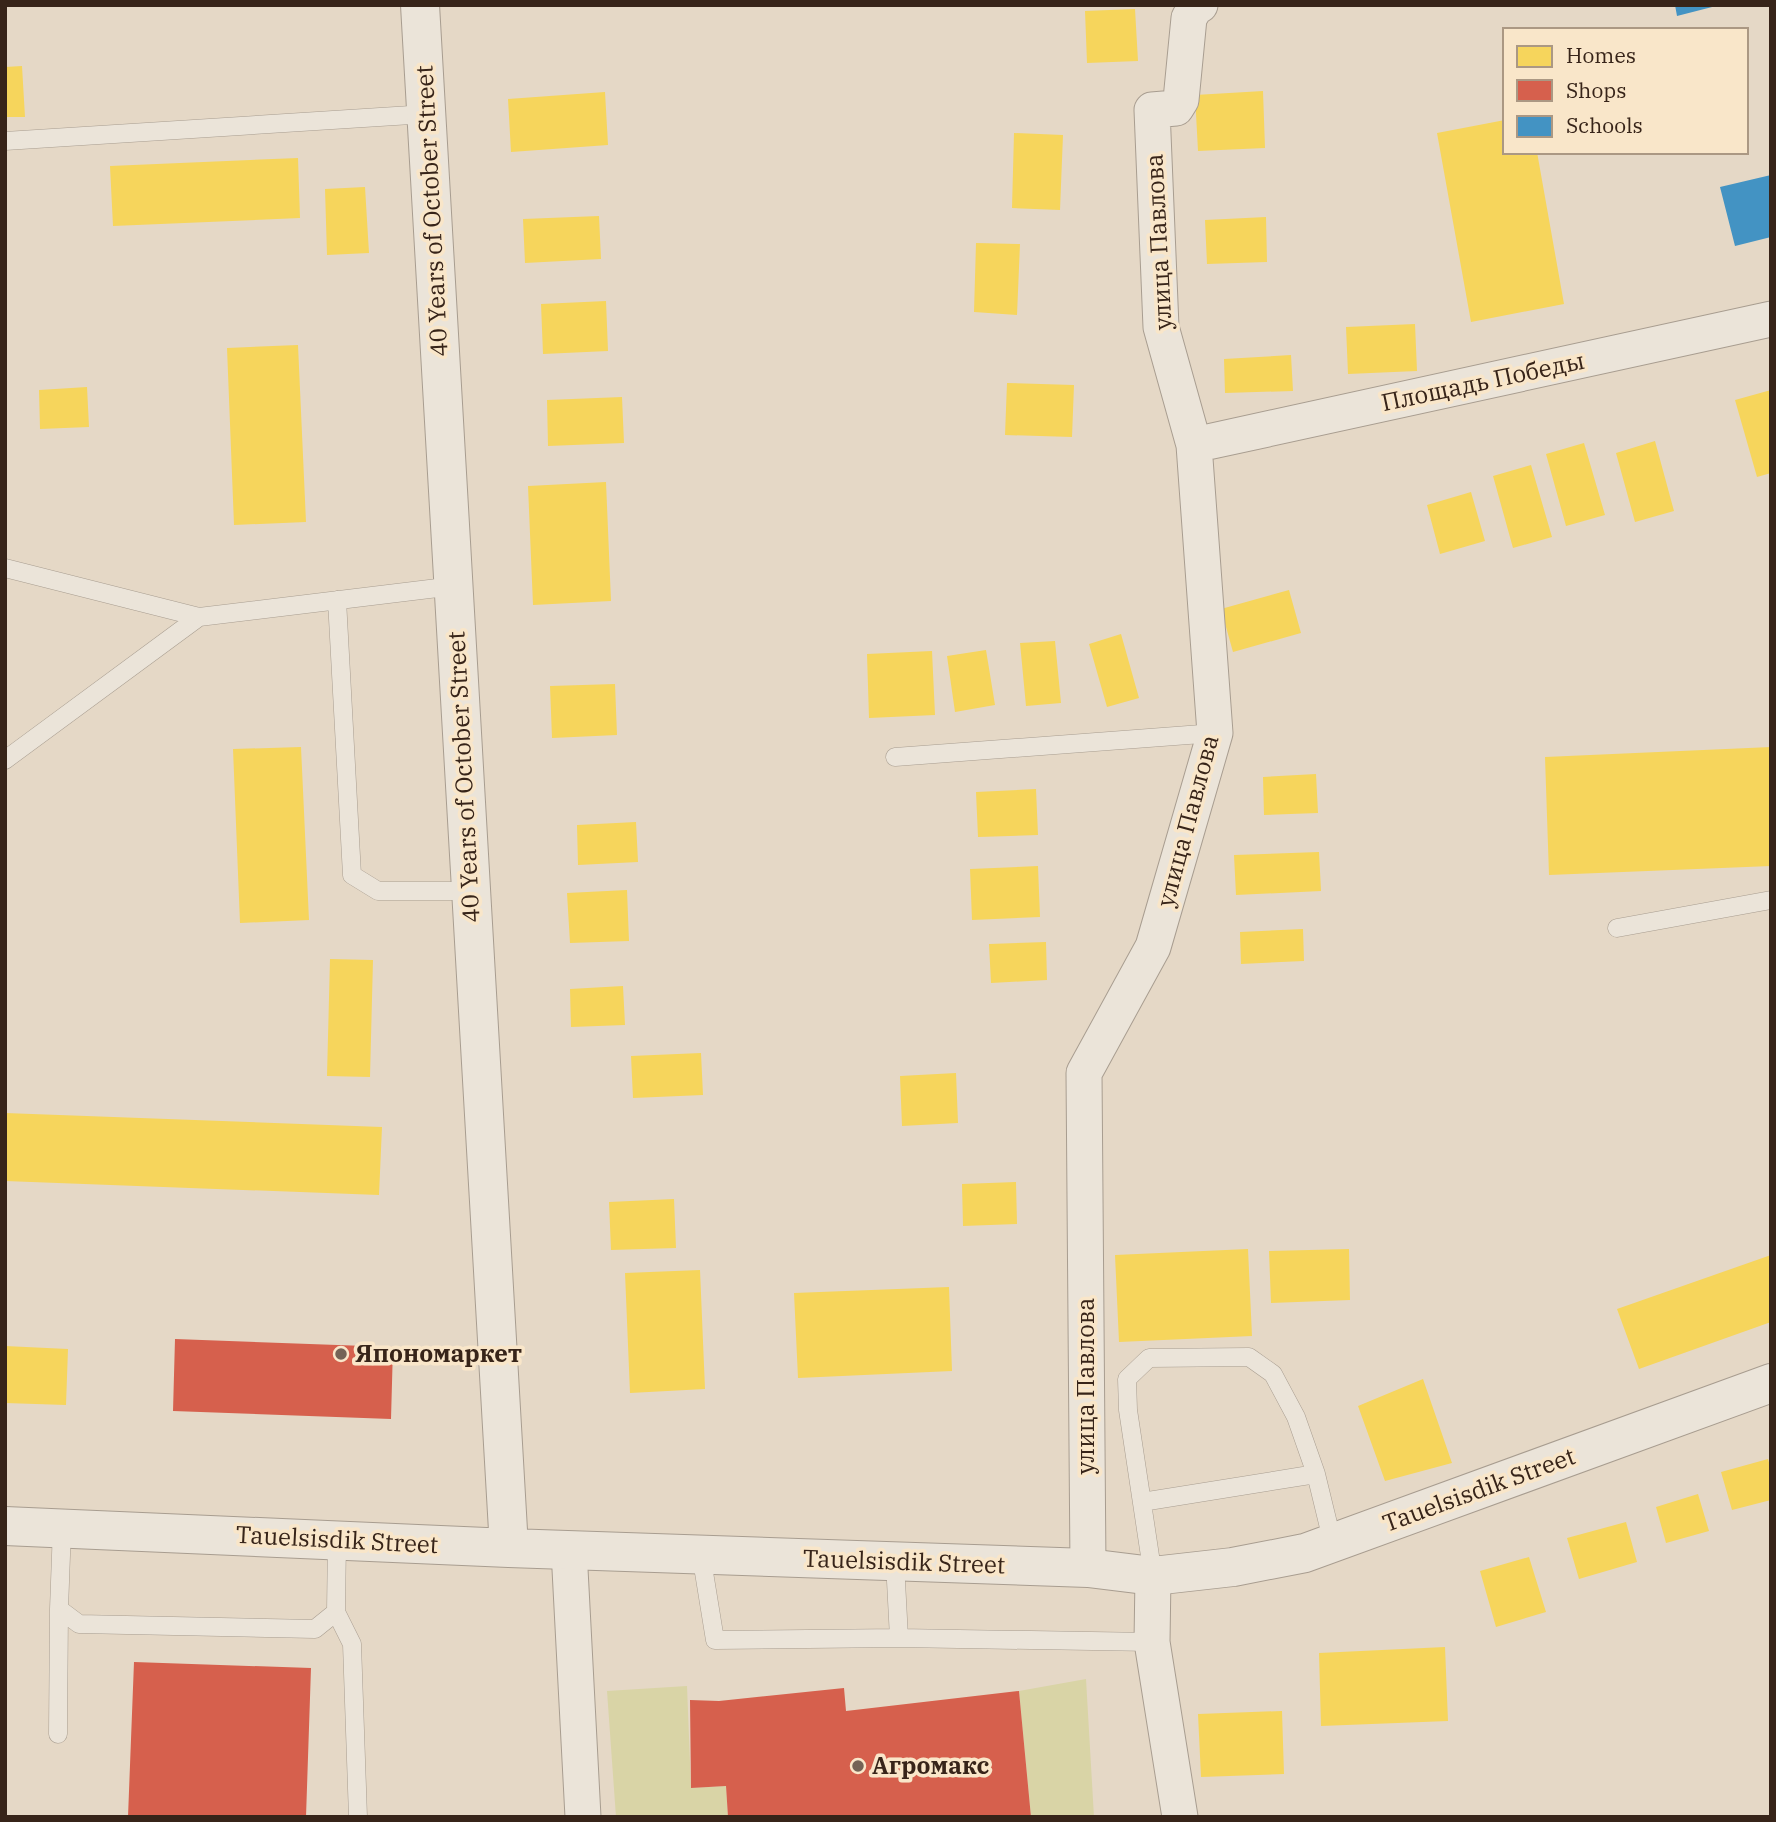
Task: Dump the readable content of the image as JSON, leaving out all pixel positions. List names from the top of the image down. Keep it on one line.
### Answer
{"streets":{"street":["40 Years of October Street","улица Павлова","Площадь Победы","Tauelsisdik Street"]},"crossings":[["40 Years of October Street","Tauelsisdik Street"],["улица Павлова","Площадь Победы"],["улица Павлова","Tauelsisdik Street"]],"places":["Япономаркет","Агромакс"],"legend":["Homes","Shops","Schools"]}
